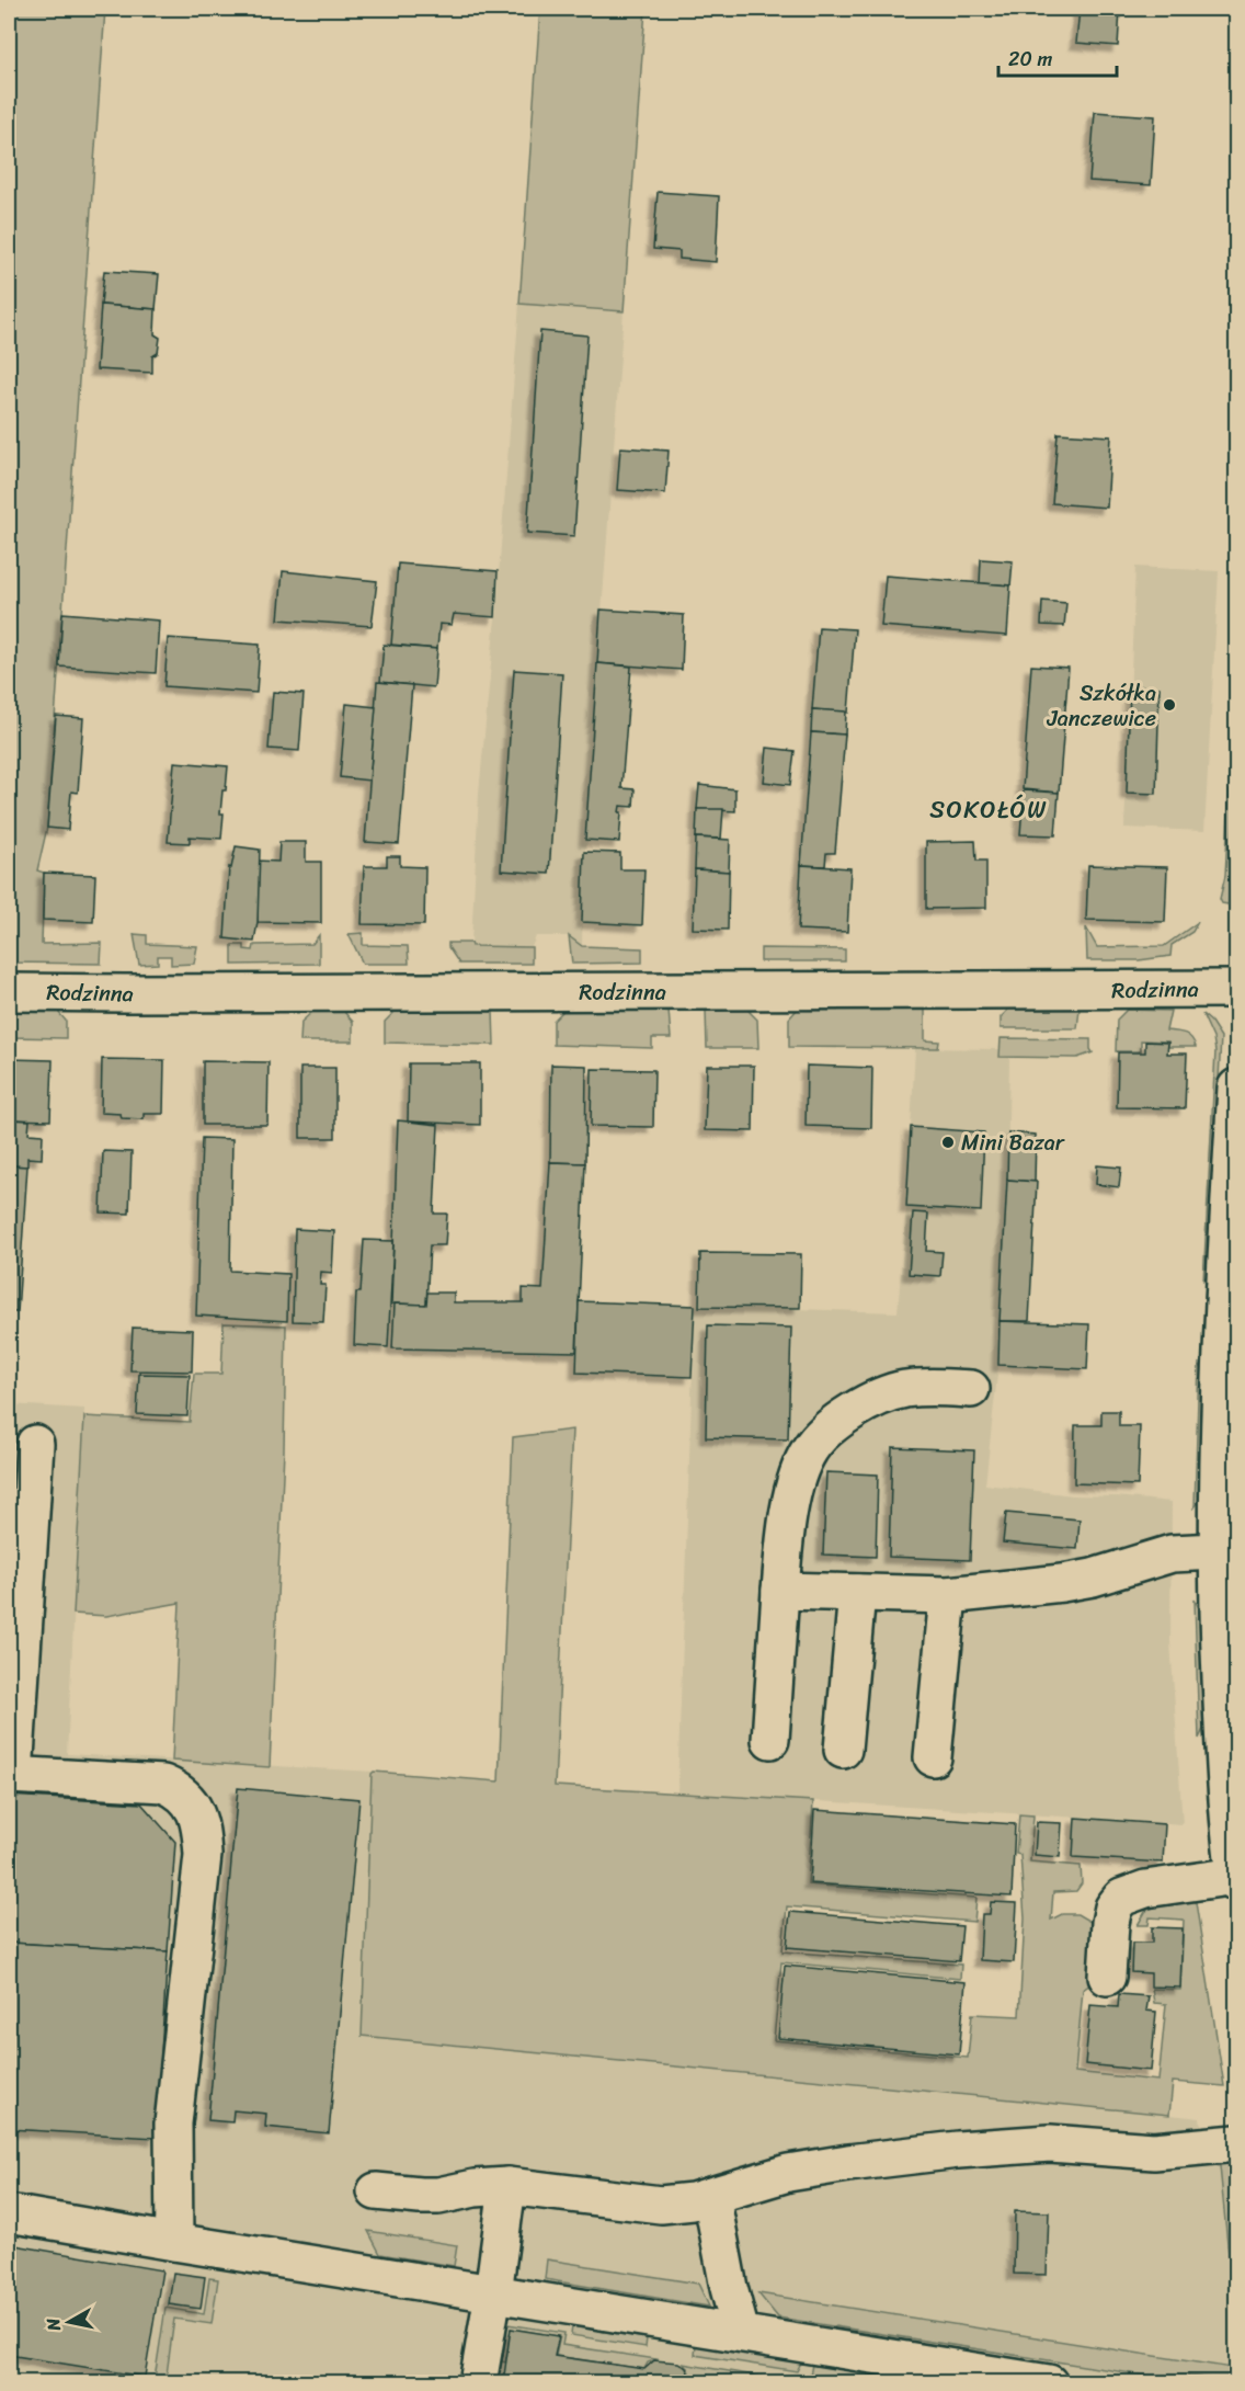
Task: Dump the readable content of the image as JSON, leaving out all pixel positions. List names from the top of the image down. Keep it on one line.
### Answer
{"streets":{"street":["Rodzinna"]},"districts":["SOKOŁÓW"],"places":["Szkółka Janczewice","Mini Bazar"],"scale_bar":"20 m","north":"left"}
